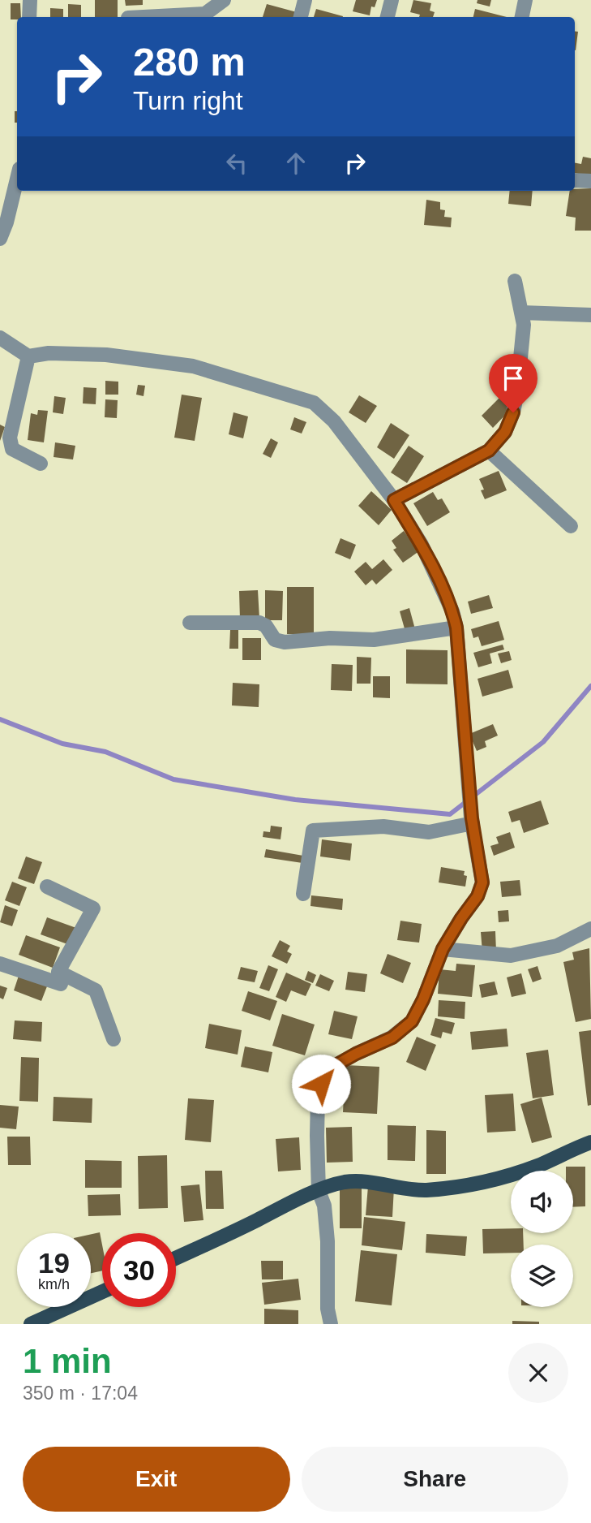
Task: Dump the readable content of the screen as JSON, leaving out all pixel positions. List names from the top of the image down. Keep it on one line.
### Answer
{"page":{"turn":["280 m","Turn right"],"speed":"19 km/h","limit":"30","heading":["1 min","350 m · 17:04"],"buttons":["Exit","Share"]}}
